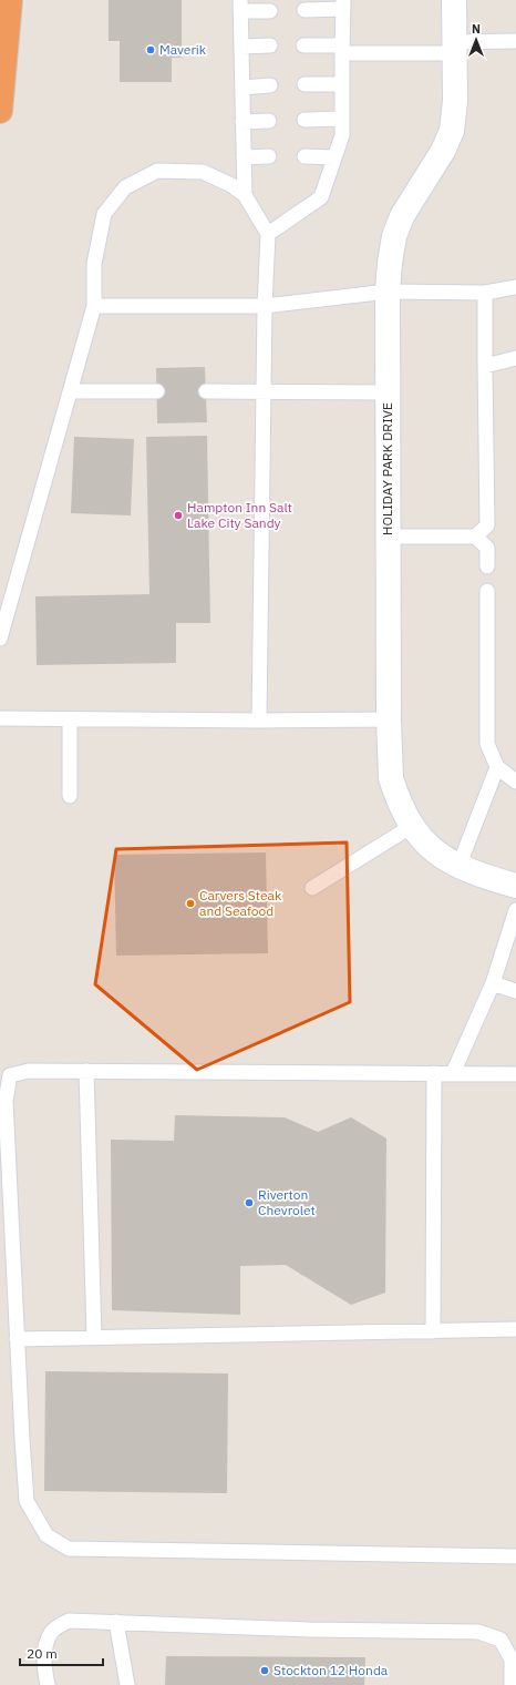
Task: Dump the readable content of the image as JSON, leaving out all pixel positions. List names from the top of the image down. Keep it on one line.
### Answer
{"streets":{"street":["HOLIDAY PARK DRIVE"]},"places":["Maverik","Hampton Inn Salt Lake City Sandy","Carvers Steak and Seafood","Riverton Chevrolet","Stockton 12 Honda"],"scale_bar":"20 m","north":"top"}
